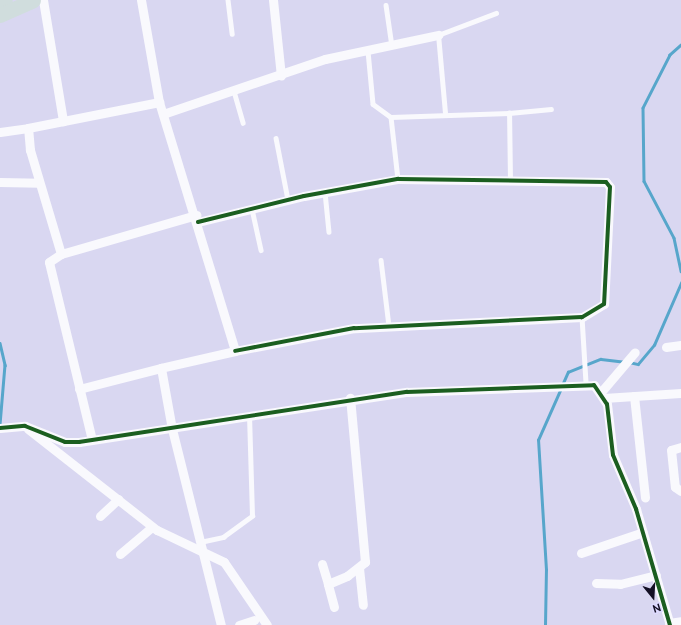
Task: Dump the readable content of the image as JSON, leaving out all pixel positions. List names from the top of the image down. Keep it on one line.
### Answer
{"north":"bottom"}
